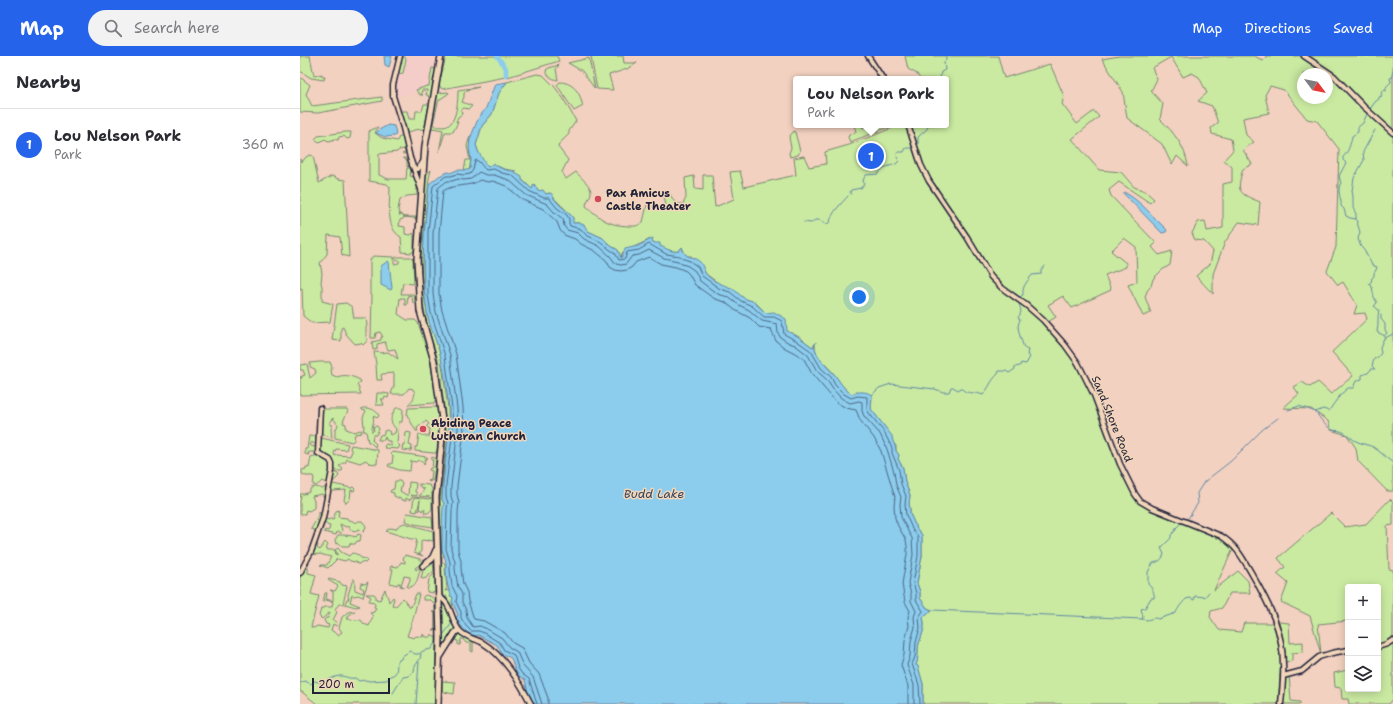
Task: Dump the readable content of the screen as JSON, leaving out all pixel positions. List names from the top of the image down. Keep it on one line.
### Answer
{"streets":{"street":["Sand Shore Road"]},"water":["Budd Lake"],"places":["Pax Amicus Castle Theater","Abiding Peace Lutheran Church"],"scale_bar":"200 m","north":"bottom right","page":{"header":"Map","search":"Search here","nav":["Map","Directions","Saved"],"heading":"Nearby","popup":["Lou Nelson Park","Park"],"list":[{"mark":"1","name":"Lou Nelson Park","note":"Park","value":"360 m"}],"pins":"1","map_buttons":["+","−"],"scale":"200 m"}}
